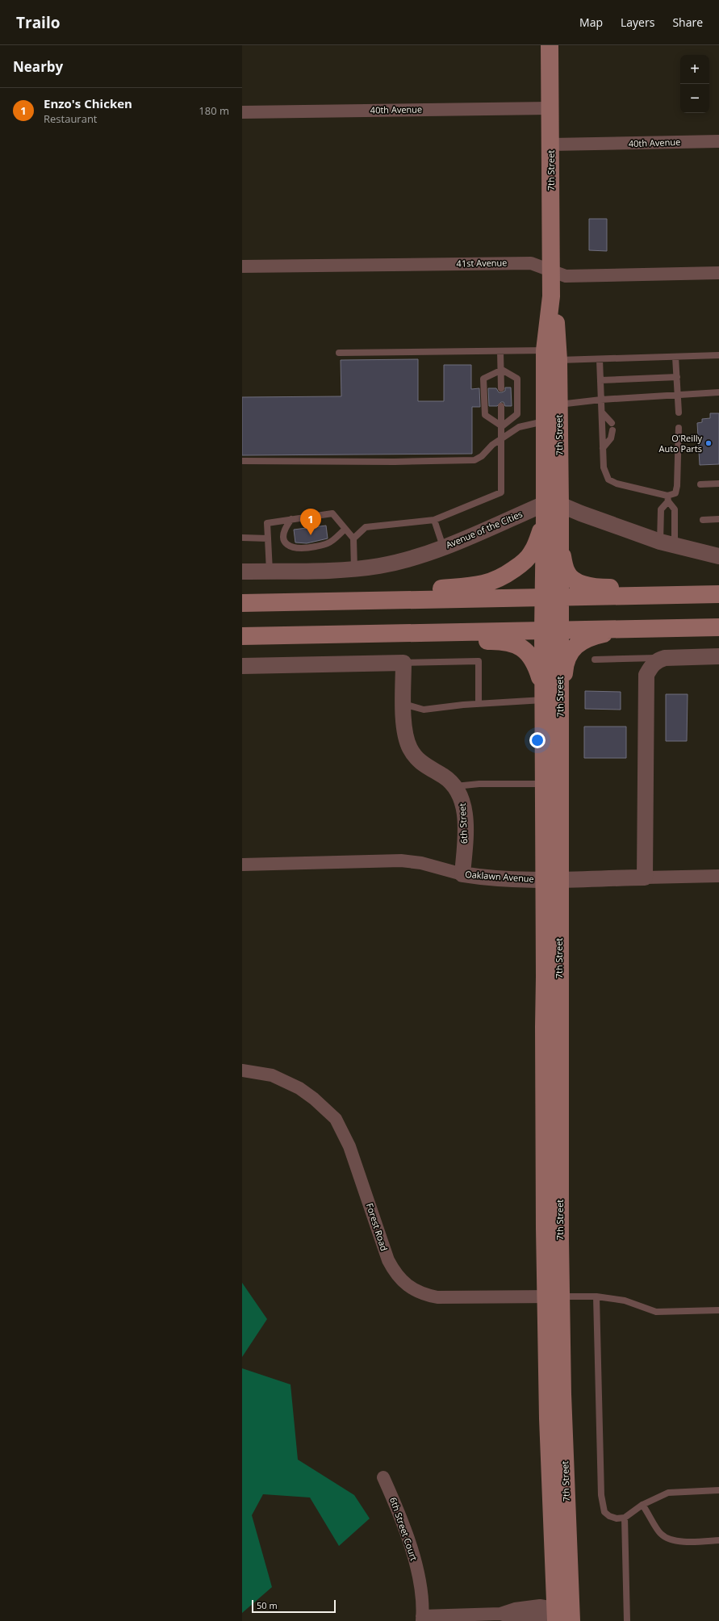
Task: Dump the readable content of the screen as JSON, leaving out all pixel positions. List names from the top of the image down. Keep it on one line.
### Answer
{"streets":{"main road":["7th Street"],"street":["40th Avenue","41st Avenue","Avenue of the Cities","6th Street","Oaklawn Avenue","Forest Road","6th Street Court"]},"crossings":[["40th Avenue","7th Street"],["7th Street","41st Avenue"],["7th Street","Avenue of the Cities"],["7th Street","Oaklawn Avenue"],["7th Street","Forest Road"],["6th Street","Oaklawn Avenue"]],"places":["O'Reilly Auto Parts"],"scale_bar":"50 m","page":{"header":"Trailo","nav":["Map","Layers","Share"],"heading":"Nearby","map_buttons":["+","−"],"list":[{"mark":"1","name":"Enzo's Chicken","note":"Restaurant","value":"180 m"}],"pins":"1","scale":"50 m"}}
